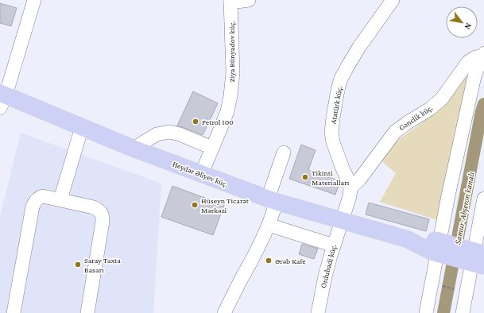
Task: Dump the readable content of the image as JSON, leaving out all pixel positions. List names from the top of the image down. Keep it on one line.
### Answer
{"streets":{"main road":["Heydər Əliyev küç."],"street":["Ziya Bünyadov küç.","Atatürk küç.","Gənclik küç.","Ordubadi küç."]},"crossings":[["Ziya Bünyadov küç.","Heydər Əliyev küç."],["Atatürk küç.","Gənclik küç."],["Heydər Əliyev küç.","Ordubadi küç."]],"water":["Samur-Abşeron kanalı"],"places":["Petrol 100","Tikinti Materialları","Hüseyn Ticarət Mərkəzi","Ərəb Kafe","Saray Taxta Basarı"],"north":"bottom right"}
